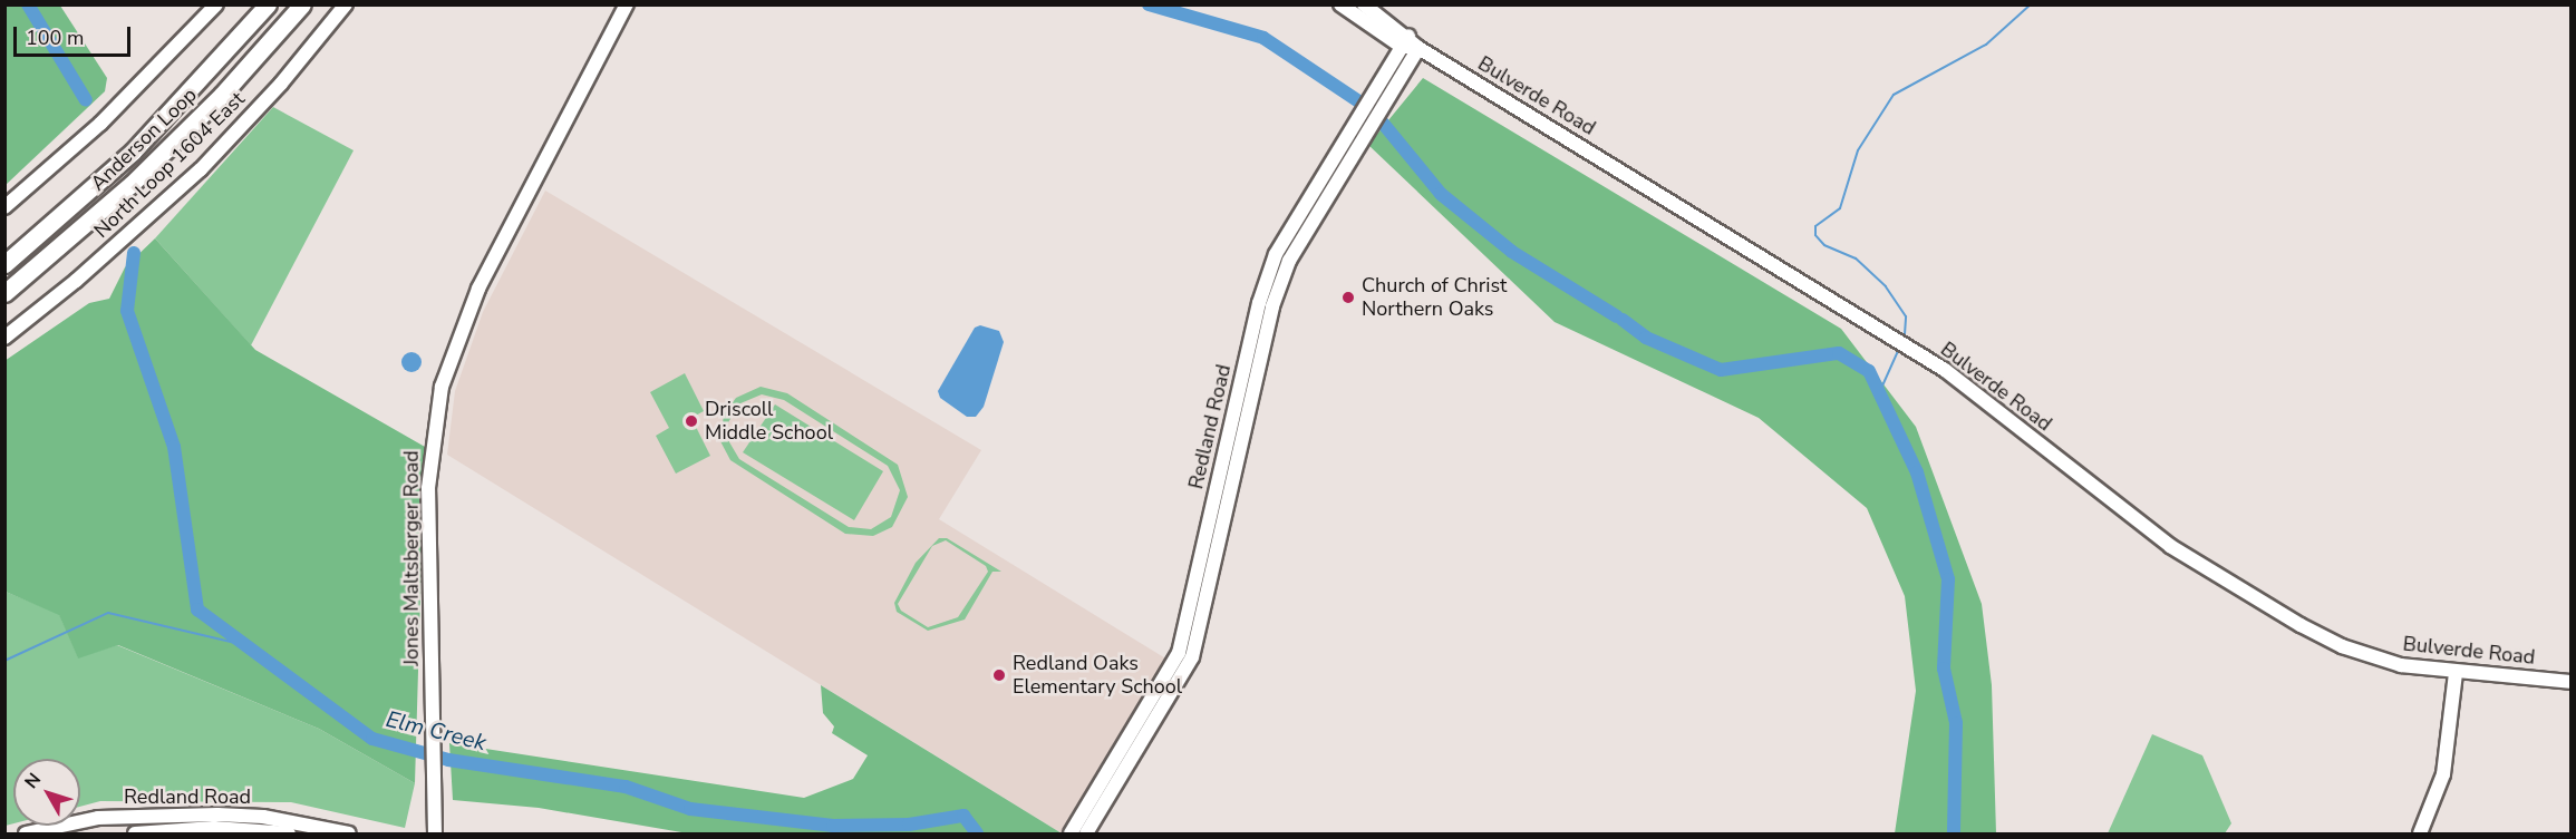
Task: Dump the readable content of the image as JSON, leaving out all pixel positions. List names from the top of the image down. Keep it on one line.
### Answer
{"streets":{"highway":["Anderson Loop"],"main road":["Bulverde Road","North Loop 1604 East","Redland Road","Jones Maltsberger Road"]},"crossings":[["Bulverde Road","Redland Road"]],"water":["Elm Creek"],"places":["Church of Christ Northern Oaks","Driscoll Middle School","Redland Oaks Elementary School"],"scale_bar":"100 m","north":"top left"}
